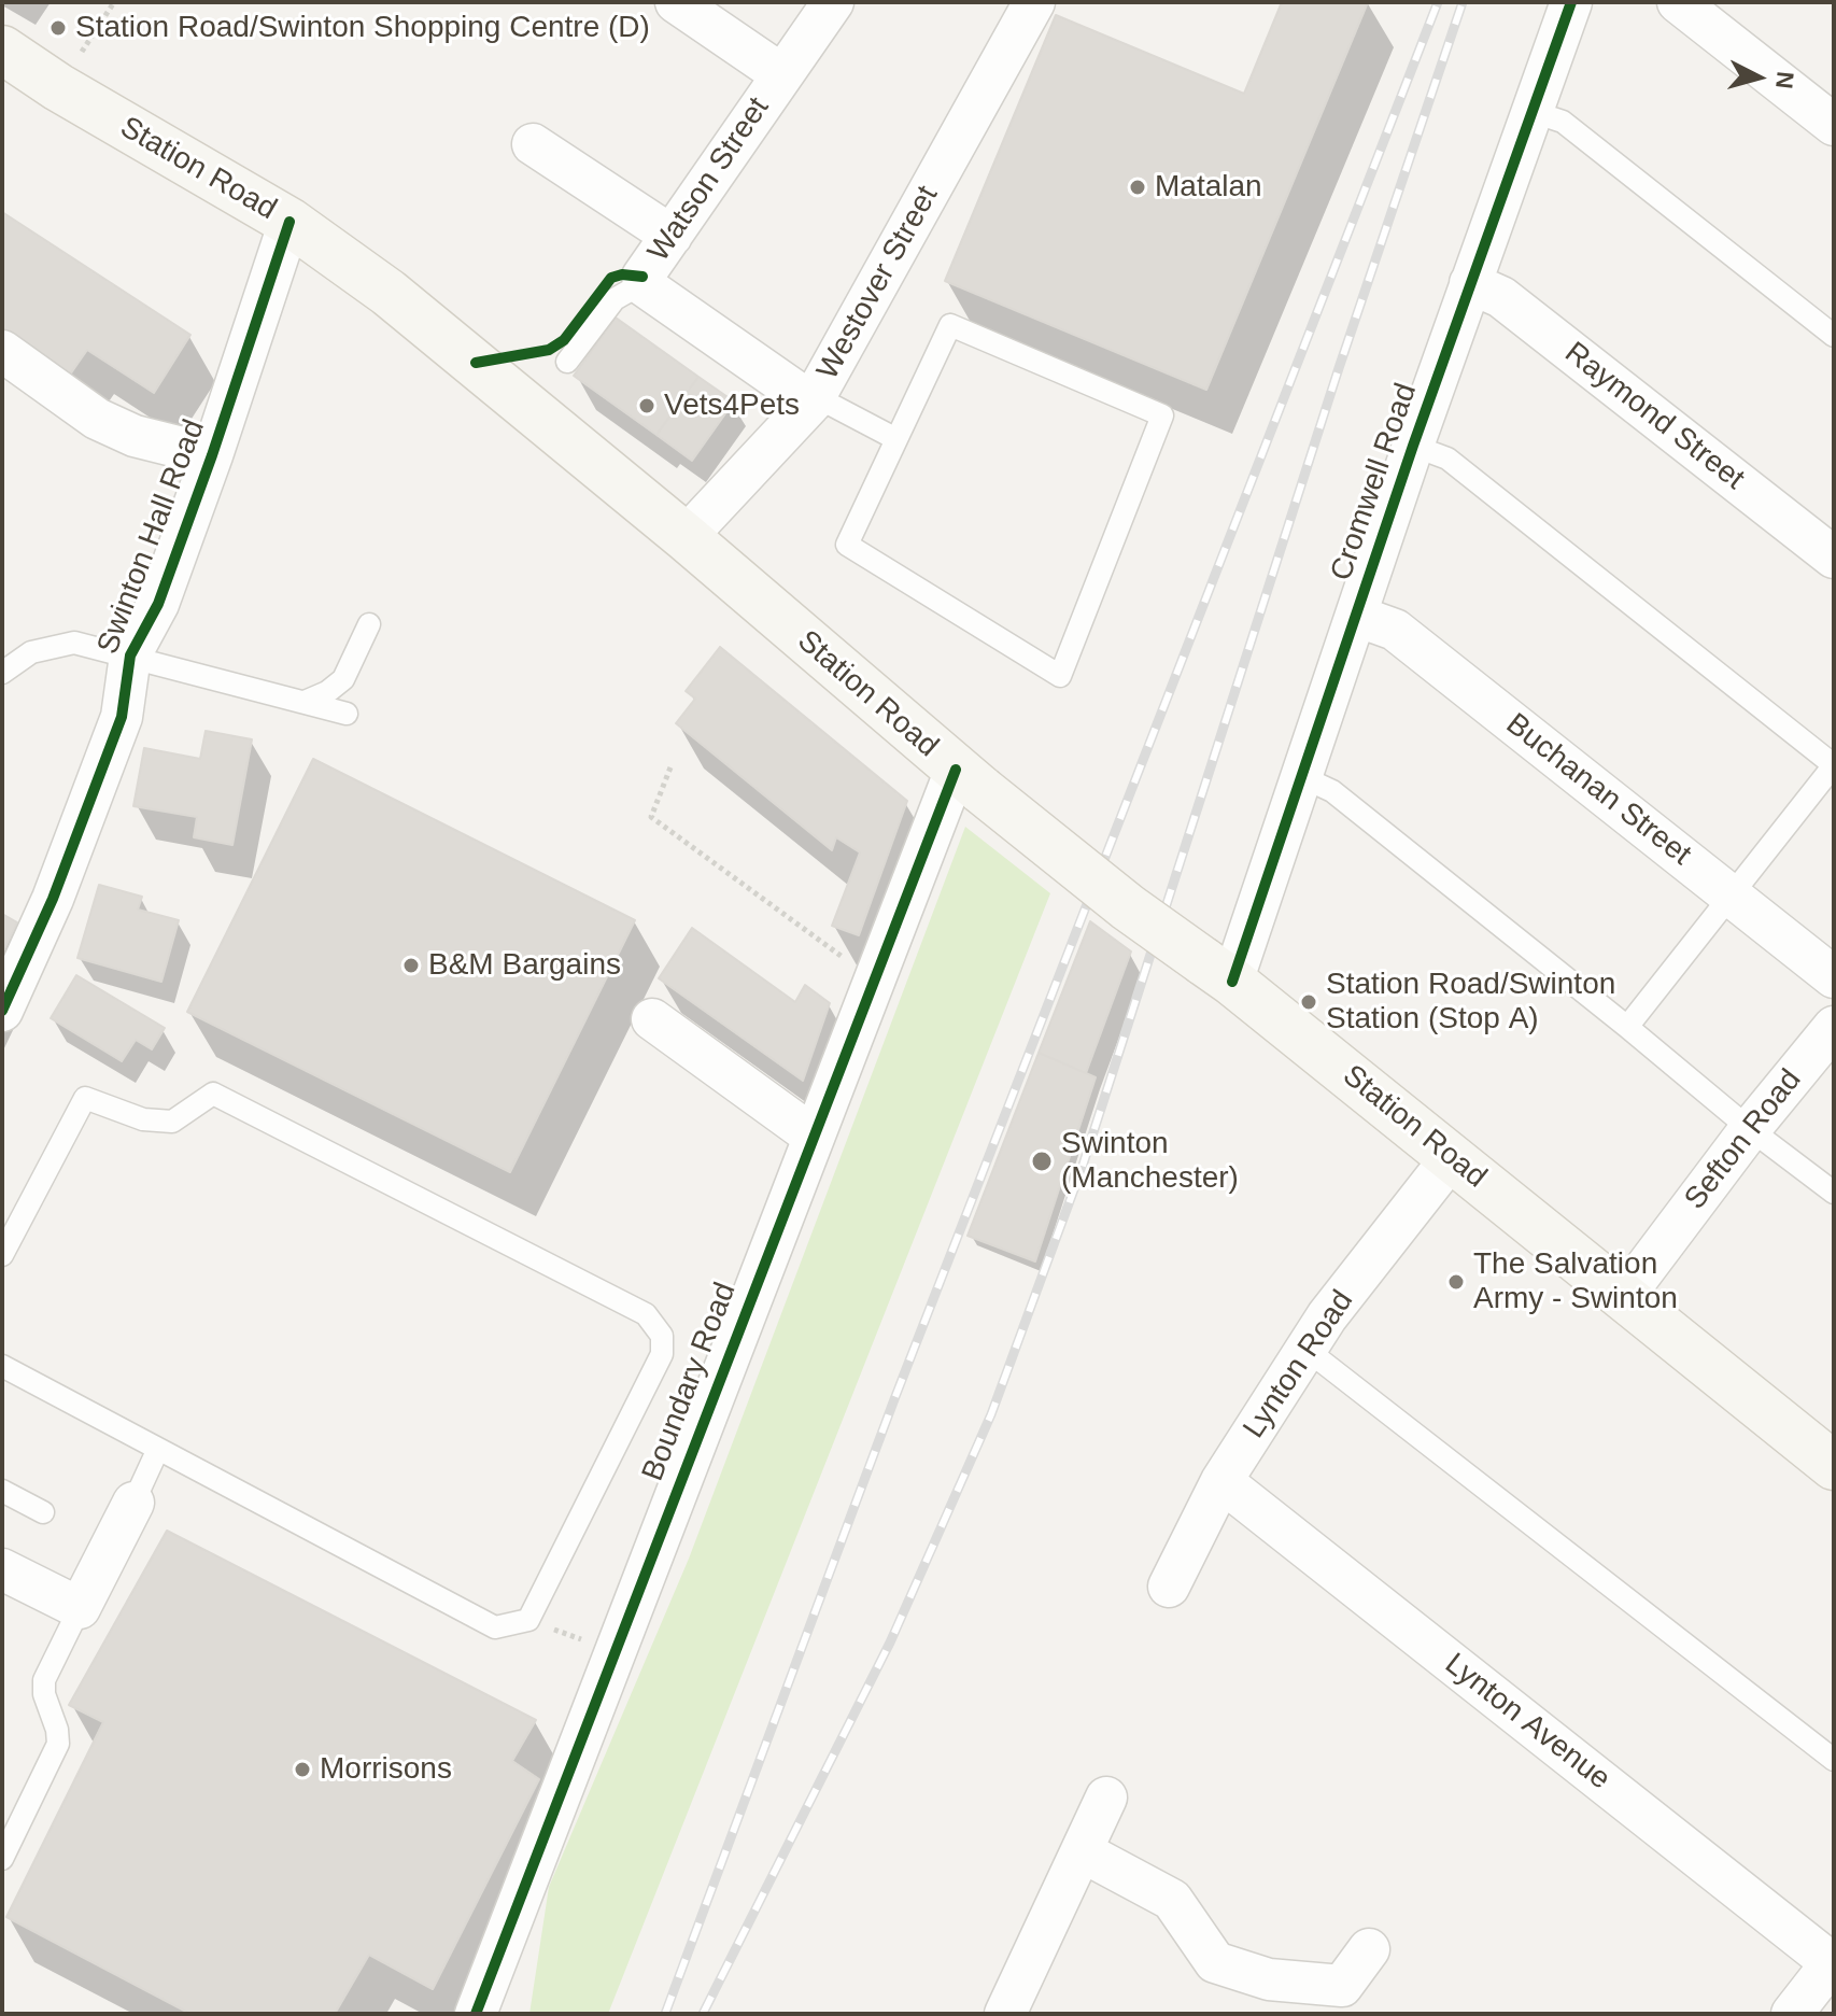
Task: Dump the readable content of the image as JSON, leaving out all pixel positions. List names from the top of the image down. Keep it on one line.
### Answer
{"streets":{"main road":["Station Road"],"street":["Watson Street","Westover Street","Raymond Street","Cromwell Road","Swinton Hall Road","Buchanan Street","Sefton Road","Lynton Road","Boundary Road","Lynton Avenue"]},"crossings":[["Station Road","Westover Street"],["Station Road","Cromwell Road"],["Station Road","Swinton Hall Road"],["Station Road","Sefton Road"],["Station Road","Lynton Road"],["Station Road","Boundary Road"],["Raymond Street","Cromwell Road"],["Cromwell Road","Buchanan Street"],["Lynton Road","Lynton Avenue"]],"places":["Station Road/Swinton Shopping Centre (D)","Matalan","Vets4Pets","B&M Bargains","Station Road/Swinton Station (Stop A)","Swinton (Manchester)","The Salvation Army - Swinton","Morrisons"],"north":"right"}
